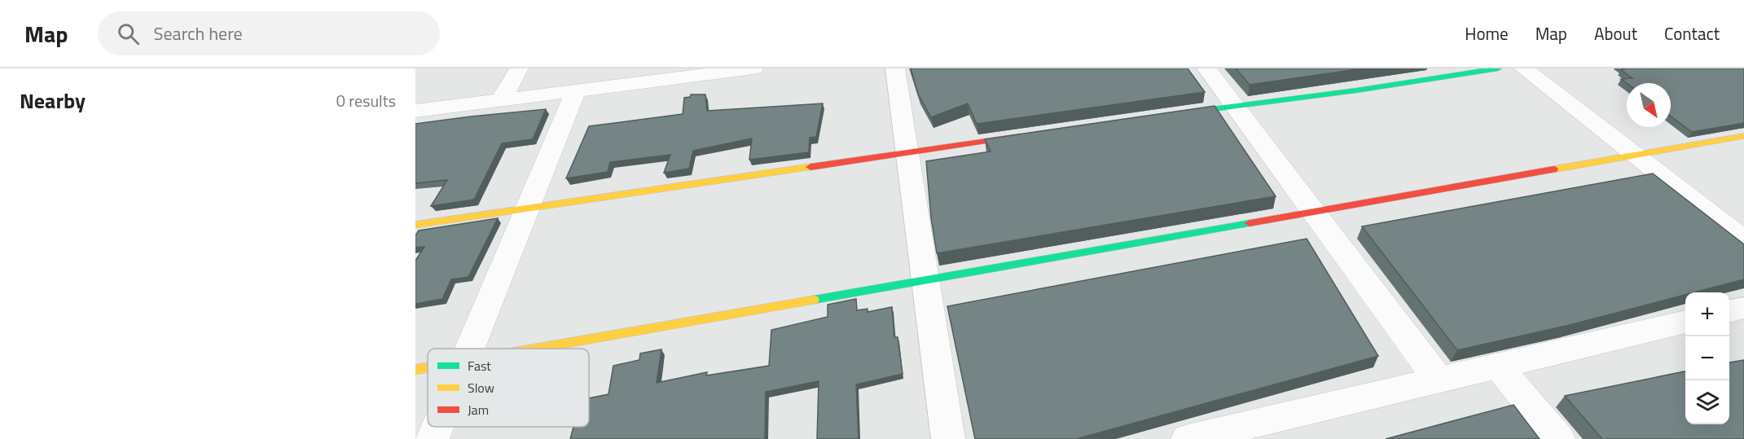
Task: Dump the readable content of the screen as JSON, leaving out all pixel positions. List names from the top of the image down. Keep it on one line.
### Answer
{"legend":["Fast","Slow","Jam"],"north":"bottom right","page":{"header":"Map","search":"Search here","nav":["Home","Map","About","Contact"],"heading":["Nearby","0 results"],"map_buttons":["+","−"]}}
